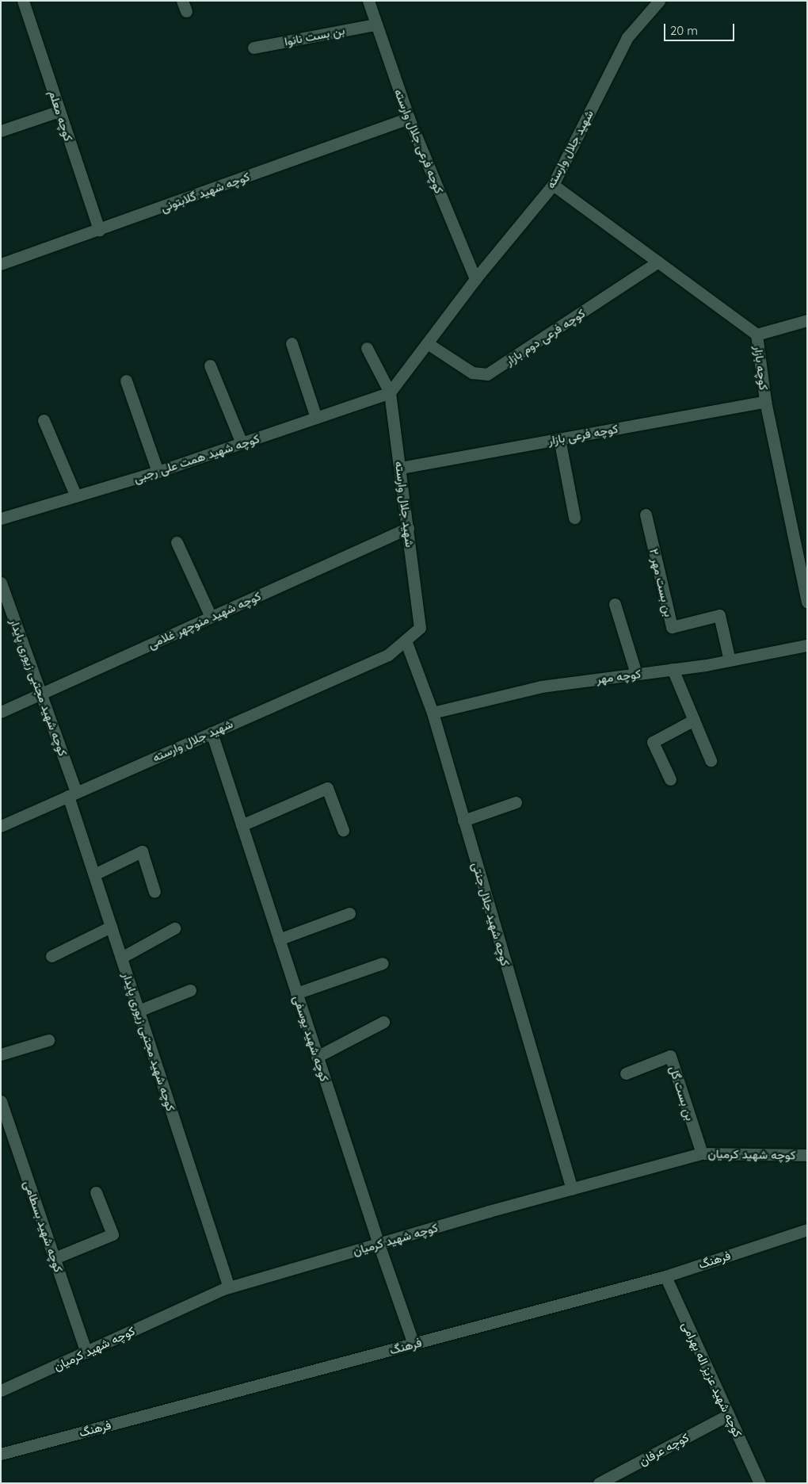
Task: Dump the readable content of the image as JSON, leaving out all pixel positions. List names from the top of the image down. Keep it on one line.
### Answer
{"streets":{"street":["بن بست نانوا","کوچه معلم","کوچه فرعی جلال وارسته","شهید جلال وارسته","کوچه شهید گلابتونی","کوچه فرعی دوم بازار","کوچه بازار","کوچه فرعی بازار","کوچه شهید همت علی رجبی","بن بست مهر ۲","کوچه شهید منوچهر غلامی","کوچه مهر","کوچه شهید مجتبی زیوری پایدار","کوچه شهید جلال جنتی","کوچه شهید یوسفی","بن بست گل","کوچه شهید کرمیان","کوچه شهید بسطامی","فرهنگ","کوچه شهید عزیز اله بهرامی","کوچه عرفان"]},"crossings":[["بن بست نانوا","کوچه فرعی جلال وارسته"],["کوچه معلم","کوچه شهید گلابتونی"],["کوچه فرعی جلال وارسته","شهید جلال وارسته"],["کوچه فرعی جلال وارسته","کوچه شهید گلابتونی"],["شهید جلال وارسته","کوچه فرعی دوم بازار"],["شهید جلال وارسته","کوچه بازار"],["شهید جلال وارسته","کوچه فرعی بازار"],["شهید جلال وارسته","کوچه شهید همت علی رجبی"],["شهید جلال وارسته","کوچه شهید منوچهر غلامی"],["شهید جلال وارسته","کوچه شهید مجتبی زیوری پایدار"],["شهید جلال وارسته","کوچه شهید جلال جنتی"],["شهید جلال وارسته","کوچه شهید یوسفی"],["کوچه فرعی دوم بازار","کوچه بازار"],["کوچه بازار","کوچه فرعی بازار"],["بن بست مهر ۲","کوچه مهر"],["کوچه شهید منوچهر غلامی","کوچه شهید مجتبی زیوری پایدار"],["کوچه مهر","کوچه شهید جلال جنتی"],["کوچه شهید مجتبی زیوری پایدار","کوچه شهید کرمیان"],["کوچه شهید جلال جنتی","کوچه شهید کرمیان"],["کوچه شهید یوسفی","کوچه شهید کرمیان"],["کوچه شهید یوسفی","فرهنگ"],["بن بست گل","کوچه شهید کرمیان"],["کوچه شهید کرمیان","کوچه شهید بسطامی"],["فرهنگ","کوچه شهید عزیز اله بهرامی"],["کوچه شهید عزیز اله بهرامی","کوچه عرفان"]],"scale_bar":"20 m"}
